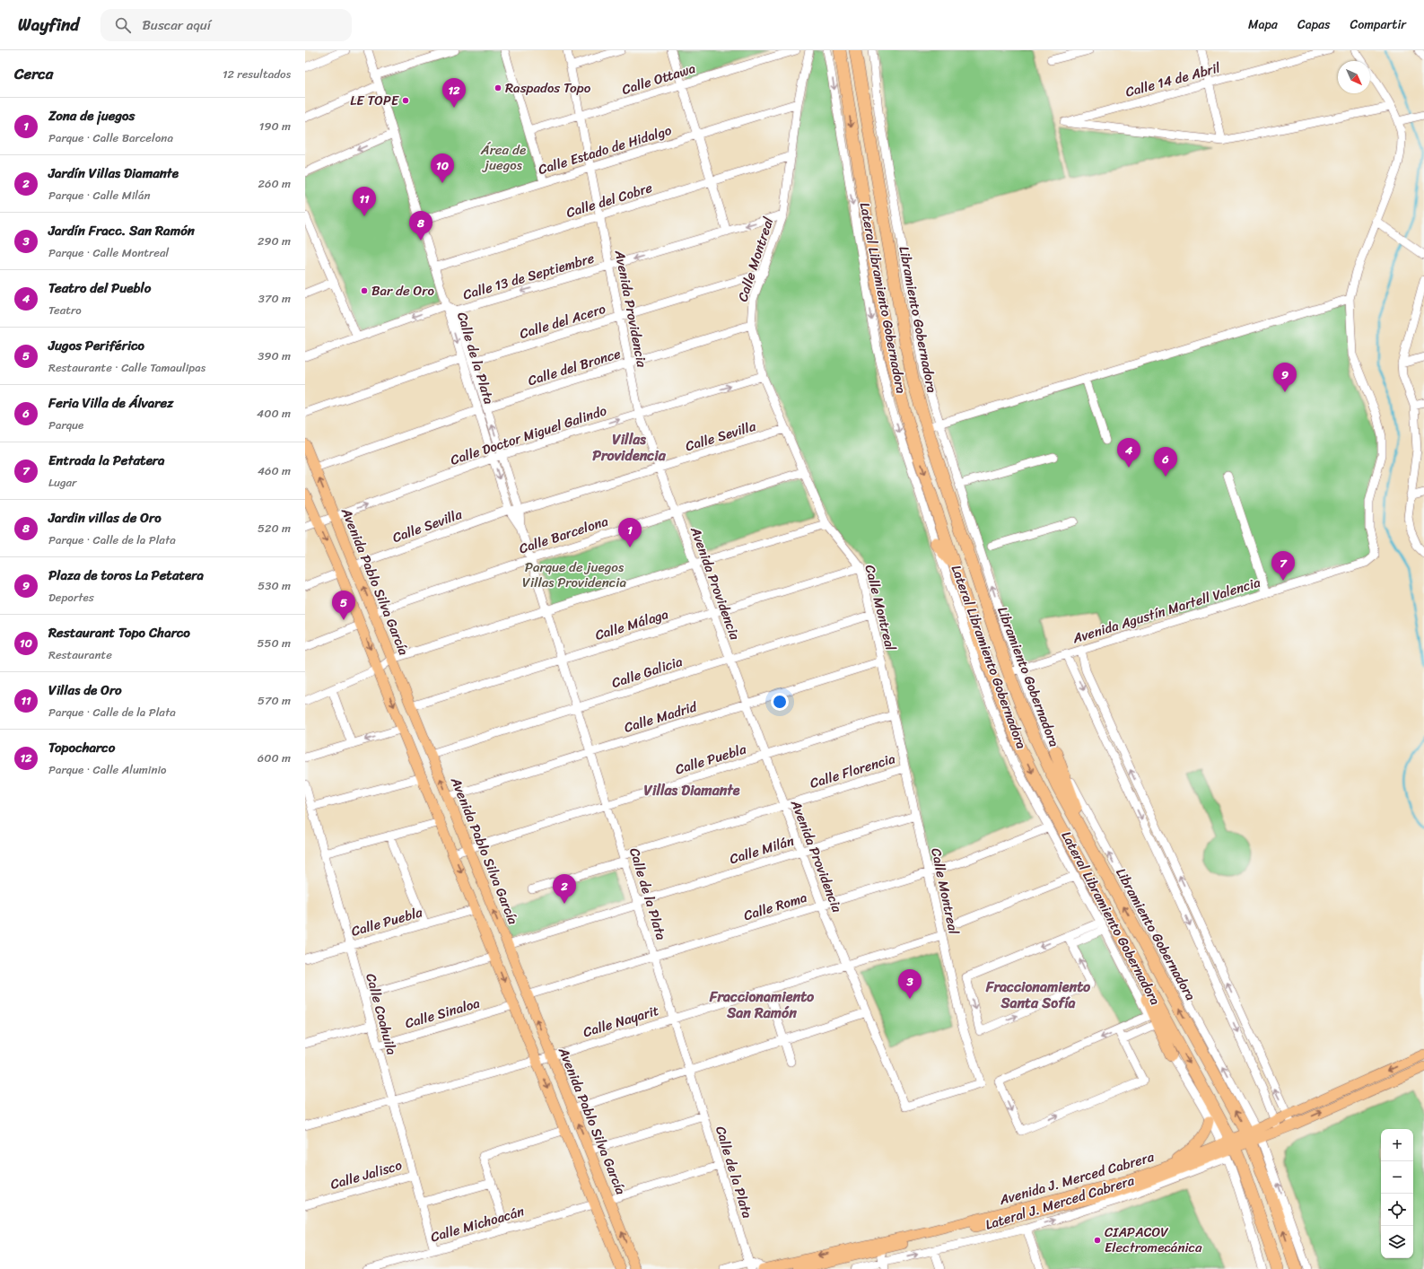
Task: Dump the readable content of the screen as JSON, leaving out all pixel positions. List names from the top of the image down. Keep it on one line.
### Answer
{"streets":{"highway":["Libramiento Gobernadora"],"main road":["Avenida Pablo Silva García","Avenida J. Merced Cabrera"],"street":["Calle Ottawa","Calle 14 de Abril","Calle Estado de Hidalgo","Calle del Cobre","Calle Montreal","Calle 13 de Septiembre","Lateral Libramiento Gobernadora","Avenida Providencia","Calle del Acero","Calle de la Plata","Calle del Bronce","Calle Doctor Miguel Galindo","Calle Sevilla","Calle Barcelona","Avenida Agustín Martell Valencia","Calle Málaga","Calle Galicia","Calle Madrid","Calle Puebla","Calle Florencia","Calle Milán","Calle Roma","Calle Sinaloa","Calle Coahuila","Calle Nayarit","Calle Jalisco","Lateral J. Merced Cabrera","Calle Michoacán"]},"crossings":[["Calle Ottawa","Avenida Providencia"],["Calle Estado de Hidalgo","Calle Montreal"],["Calle Estado de Hidalgo","Avenida Providencia"],["Calle Estado de Hidalgo","Calle de la Plata"],["Calle del Cobre","Calle Montreal"],["Calle del Cobre","Avenida Providencia"],["Calle del Cobre","Calle de la Plata"],["Calle Montreal","Calle 13 de Septiembre"],["Calle Montreal","Avenida Providencia"],["Calle Montreal","Calle del Acero"],["Calle Montreal","Calle del Bronce"],["Calle Montreal","Calle Doctor Miguel Galindo"],["Calle Montreal","Calle Sevilla"],["Calle Montreal","Calle Barcelona"],["Calle Montreal","Calle Málaga"],["Calle Montreal","Calle Galicia"],["Calle Montreal","Calle Madrid"],["Calle Montreal","Calle Puebla"],["Calle Montreal","Calle Florencia"],["Calle Montreal","Calle Milán"],["Calle Montreal","Calle Roma"],["Calle Montreal","Calle Nayarit"],["Calle 13 de Septiembre","Avenida Providencia"],["Calle 13 de Septiembre","Calle de la Plata"],["Lateral Libramiento Gobernadora","Libramiento Gobernadora"],["Lateral Libramiento Gobernadora","Avenida Agustín Martell Valencia"],["Lateral Libramiento Gobernadora","Calle Roma"],["Lateral Libramiento Gobernadora","Avenida J. Merced Cabrera"],["Lateral Libramiento Gobernadora","Lateral J. Merced Cabrera"],["Avenida Providencia","Calle del Acero"],["Avenida Providencia","Calle del Bronce"],["Avenida Providencia","Calle Doctor Miguel Galindo"],["Avenida Providencia","Calle Sevilla"],["Avenida Providencia","Calle Barcelona"],["Avenida Providencia","Calle Málaga"],["Avenida Providencia","Calle Galicia"],["Avenida Providencia","Calle Madrid"],["Avenida Providencia","Calle Puebla"],["Avenida Providencia","Calle Florencia"],["Avenida Providencia","Calle Milán"],["Avenida Providencia","Calle Roma"],["Avenida Providencia","Calle Nayarit"],["Libramiento Gobernadora","Avenida Agustín Martell Valencia"],["Calle del Acero","Calle de la Plata"],["Calle de la Plata","Calle del Bronce"],["Calle de la Plata","Calle Doctor Miguel Galindo"],["Calle de la Plata","Calle Sevilla"],["Calle de la Plata","Calle Barcelona"],["Calle de la Plata","Calle Málaga"],["Calle de la Plata","Calle Galicia"],["Calle de la Plata","Calle Madrid"],["Calle de la Plata","Calle Puebla"],["Calle de la Plata","Calle Florencia"],["Calle de la Plata","Calle Milán"],["Calle de la Plata","Calle Roma"],["Calle de la Plata","Calle Nayarit"],["Calle Doctor Miguel Galindo","Avenida Pablo Silva García"],["Calle Sevilla","Avenida Pablo Silva García"],["Calle Barcelona","Avenida Pablo Silva García"],["Avenida Pablo Silva García","Calle Málaga"],["Avenida Pablo Silva García","Calle Galicia"],["Avenida Pablo Silva García","Calle Madrid"],["Avenida Pablo Silva García","Calle Puebla"],["Avenida Pablo Silva García","Calle Milán"],["Avenida Pablo Silva García","Calle Roma"],["Avenida Pablo Silva García","Calle Nayarit"],["Calle Puebla","Calle Coahuila"],["Calle Sinaloa","Calle Coahuila"],["Calle Coahuila","Calle Nayarit"],["Calle Coahuila","Calle Jalisco"],["Calle Coahuila","Calle Michoacán"],["Avenida J. Merced Cabrera","Lateral J. Merced Cabrera"]],"one_way":["Calle 13 de Septiembre","Lateral J. Merced Cabrera"],"districts":["Villas Providencia","Villas Diamante","Fraccionamiento Santa Sofía","Fraccionamiento San Ramón"],"parks":["Área de juegos","Parque de juegos Villas Providencia"],"places":["Raspados Topo","LE TOPE","Bar de Oro","CIAPACOV Electromecánica"],"north":"bottom right","page":{"header":"Wayfind","search":"Buscar aquí","nav":["Mapa","Capas","Compartir"],"heading":["Cerca","12 resultados"],"pins":["12","10","11","8","9","4","6","1","7","5","2","3"],"list":[{"mark":"1","name":"Zona de juegos","note":"Parque · Calle Barcelona","value":"190 m"},{"mark":"2","name":"Jardín Villas Diamante","note":"Parque · Calle Milán","value":"260 m"},{"mark":"3","name":"Jardín Fracc. San Ramón","note":"Parque · Calle Montreal","value":"290 m"},{"mark":"4","name":"Teatro del Pueblo","note":"Teatro","value":"370 m"},{"mark":"5","name":"Jugos Periférico","note":"Restaurante · Calle Tamaulipas","value":"390 m"},{"mark":"6","name":"Feria Villa de Álvarez","note":"Parque","value":"400 m"},{"mark":"7","name":"Entrada la Petatera","note":"Lugar","value":"460 m"},{"mark":"8","name":"Jardin villas de Oro","note":"Parque · Calle de la Plata","value":"520 m"},{"mark":"9","name":"Plaza de toros La Petatera","note":"Deportes","value":"530 m"},{"mark":"10","name":"Restaurant Topo Charco","note":"Restaurante","value":"550 m"},{"mark":"11","name":"Villas de Oro","note":"Parque · Calle de la Plata","value":"570 m"},{"mark":"12","name":"Topocharco","note":"Parque · Calle Aluminio","value":"600 m"}],"map_buttons":["+","−"]}}
